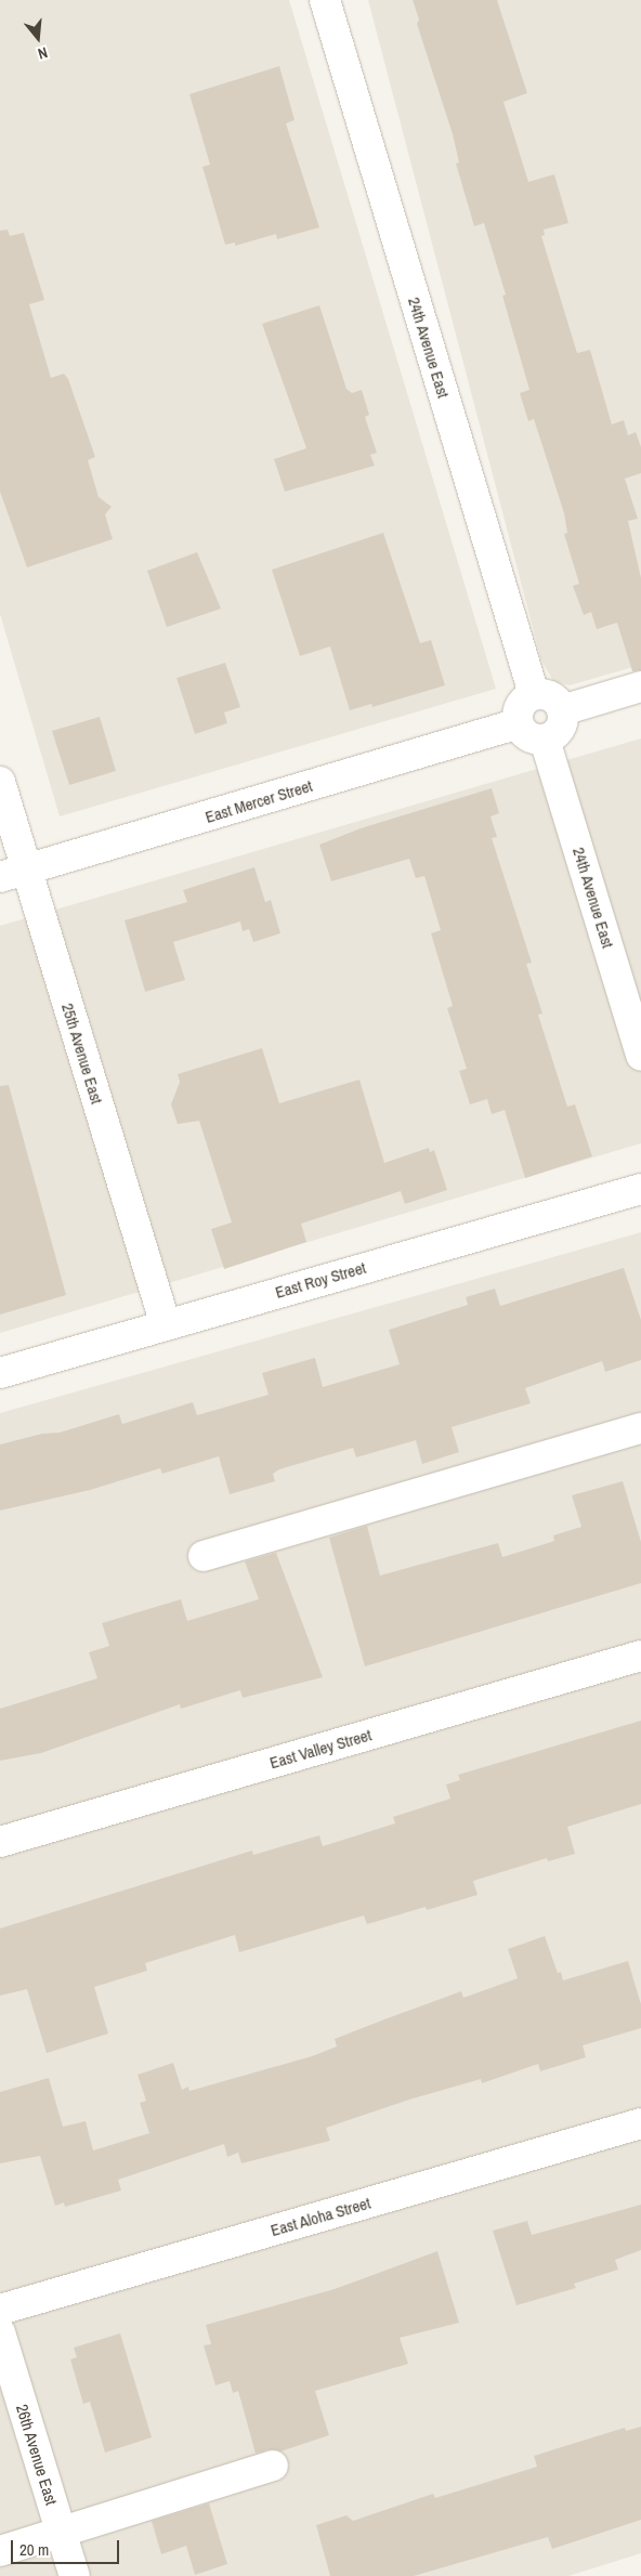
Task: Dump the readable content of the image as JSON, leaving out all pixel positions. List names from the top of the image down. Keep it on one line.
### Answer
{"streets":{"street":["24th Avenue East","East Mercer Street","25th Avenue East","East Roy Street","East Valley Street","East Aloha Street","26th Avenue East"]},"crossings":[["24th Avenue East","East Mercer Street"],["East Mercer Street","25th Avenue East"],["25th Avenue East","East Roy Street"]],"scale_bar":"20 m","north":"bottom"}
